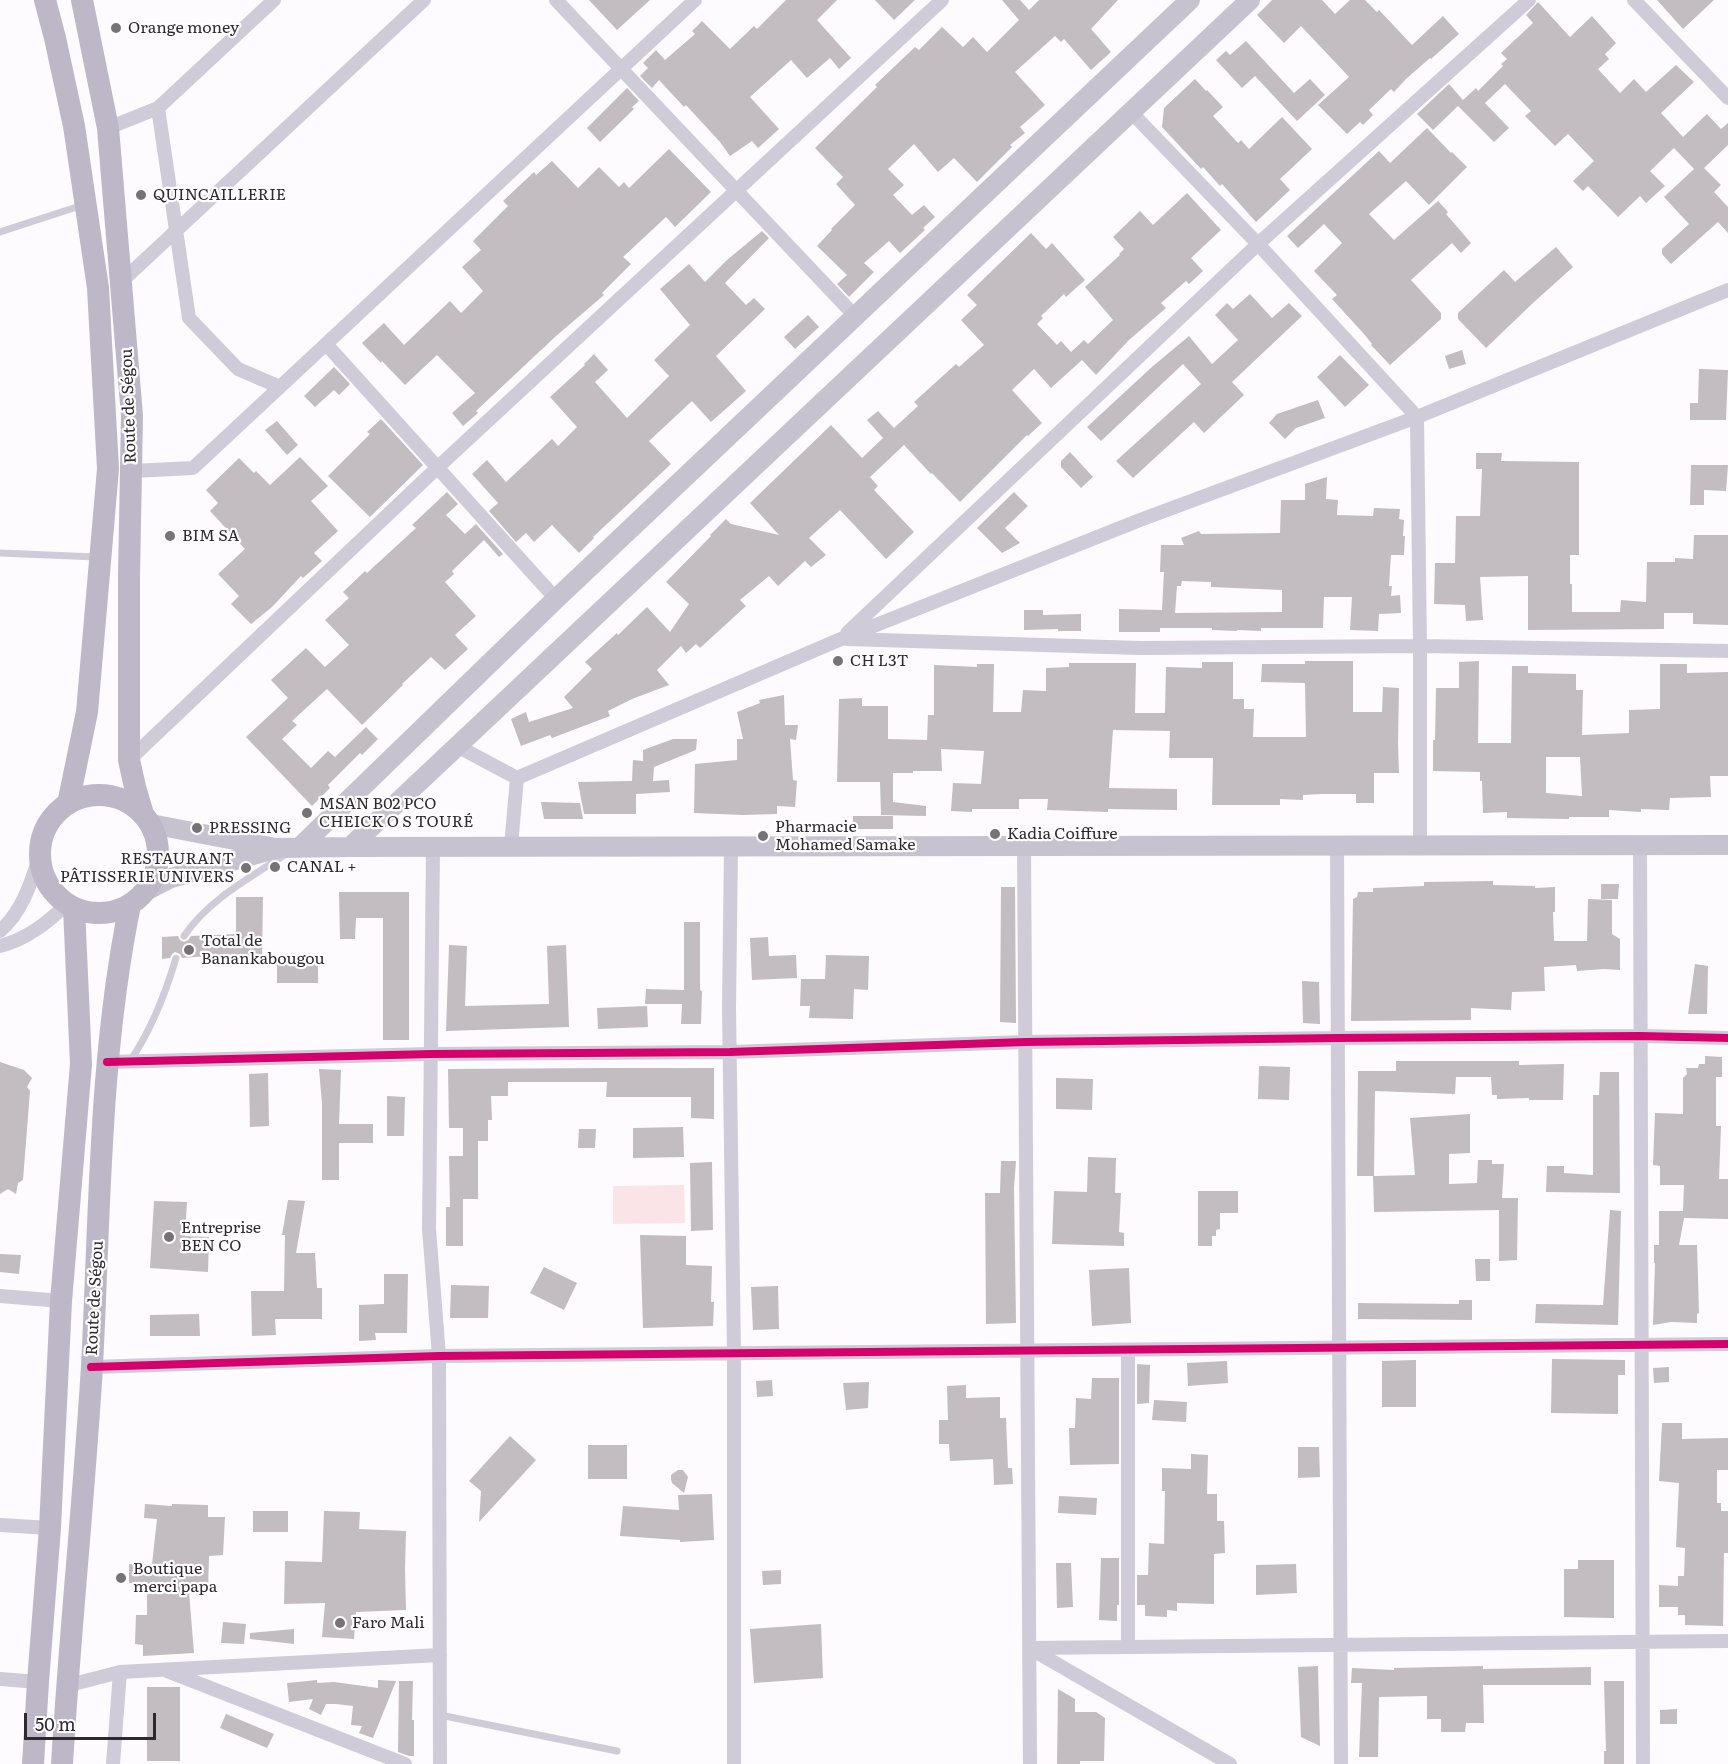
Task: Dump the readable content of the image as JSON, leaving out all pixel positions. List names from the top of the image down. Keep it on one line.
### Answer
{"streets":{"highway":["Route de Ségou"]},"places":["Orange money","QUINCAILLERIE","BIM SA","CH L3T","MSAN B02 PCO CHEICK O S TOURÉ","PRESSING","Kadia Coiffure","Pharmacie Mohamed Samake","CANAL +","RESTAURANT PÂTISSERIE UNIVERS","Total de Banankabougou","Entreprise BEN CO","Boutique merci papa","Faro Mali"],"scale_bar":"50 m"}
